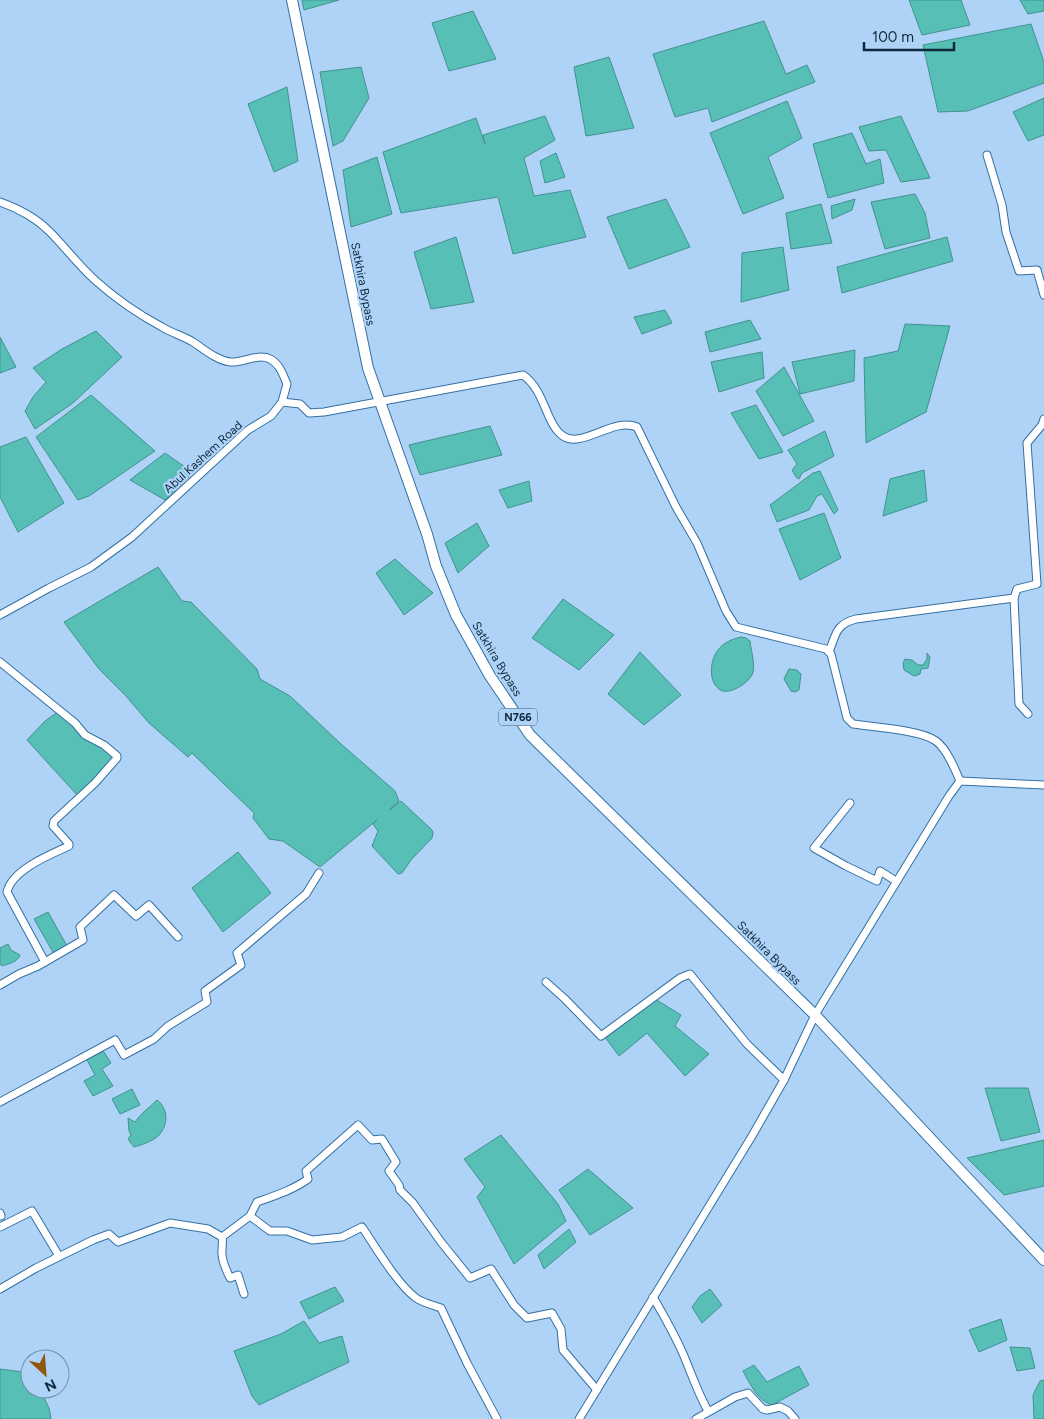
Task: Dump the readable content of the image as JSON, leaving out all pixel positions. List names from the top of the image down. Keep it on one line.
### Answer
{"streets":{"highway":["Satkhira Bypass","N766"],"street":["Abul Kashem Road"]},"scale_bar":"100 m","north":"bottom right"}
